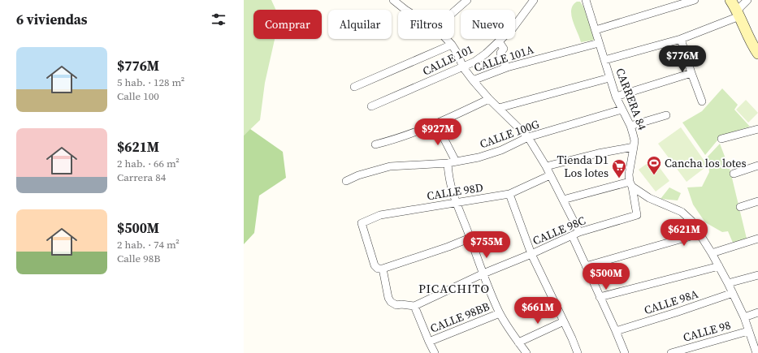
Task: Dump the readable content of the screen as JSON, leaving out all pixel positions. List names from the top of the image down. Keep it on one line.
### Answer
{"streets":{"street":["CALLE 101A","CALLE 101","CARRERA 84","CALLE 100G","CALLE 98D","CALLE 98C","CALLE 98A","CALLE 98BB","CALLE 98"]},"crossings":[["CALLE 101A","CARRERA 84"],["CARRERA 84","CALLE 100G"],["CARRERA 84","CALLE 98C"]],"districts":["PICACHITO"],"places":{"sports":["Cancha los lotes"],"supermarket":["Tienda D1 Los lotes"]},"page":{"heading":"6 viviendas","chip":["Comprar","Alquilar","Filtros","Nuevo"],"list":[{"name":"$776M","note":"5 hab. · 128 m² · Calle 100"},{"name":"$621M","note":"2 hab. · 66 m² · Carrera 84"},{"name":"$500M","note":"2 hab. · 74 m² · Calle 98B"}],"price":["$776M","$927M","$621M","$755M","$500M","$661M"]}}
